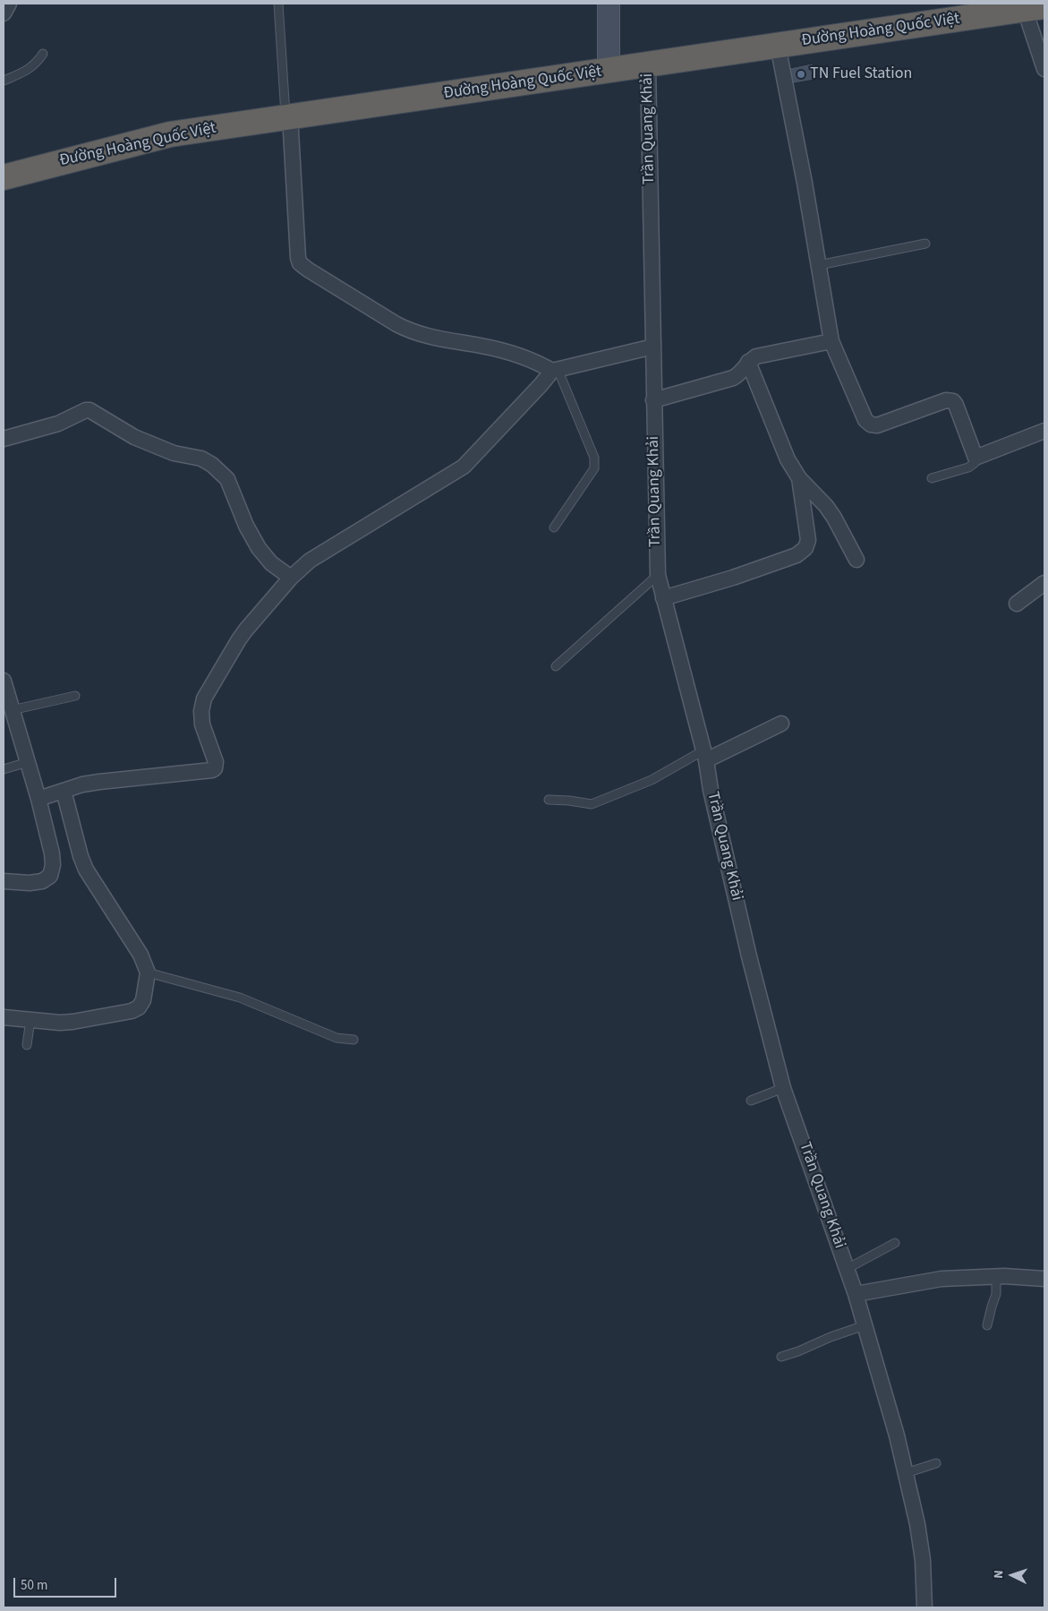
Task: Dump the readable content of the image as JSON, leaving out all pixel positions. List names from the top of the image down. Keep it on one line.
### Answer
{"streets":{"highway":["Đường Hoàng Quốc Việt"],"street":["Trần Quang Khải"]},"crossings":[["Đường Hoàng Quốc Việt","Trần Quang Khải"]],"places":["TN Fuel Station"],"scale_bar":"50 m","north":"left"}
